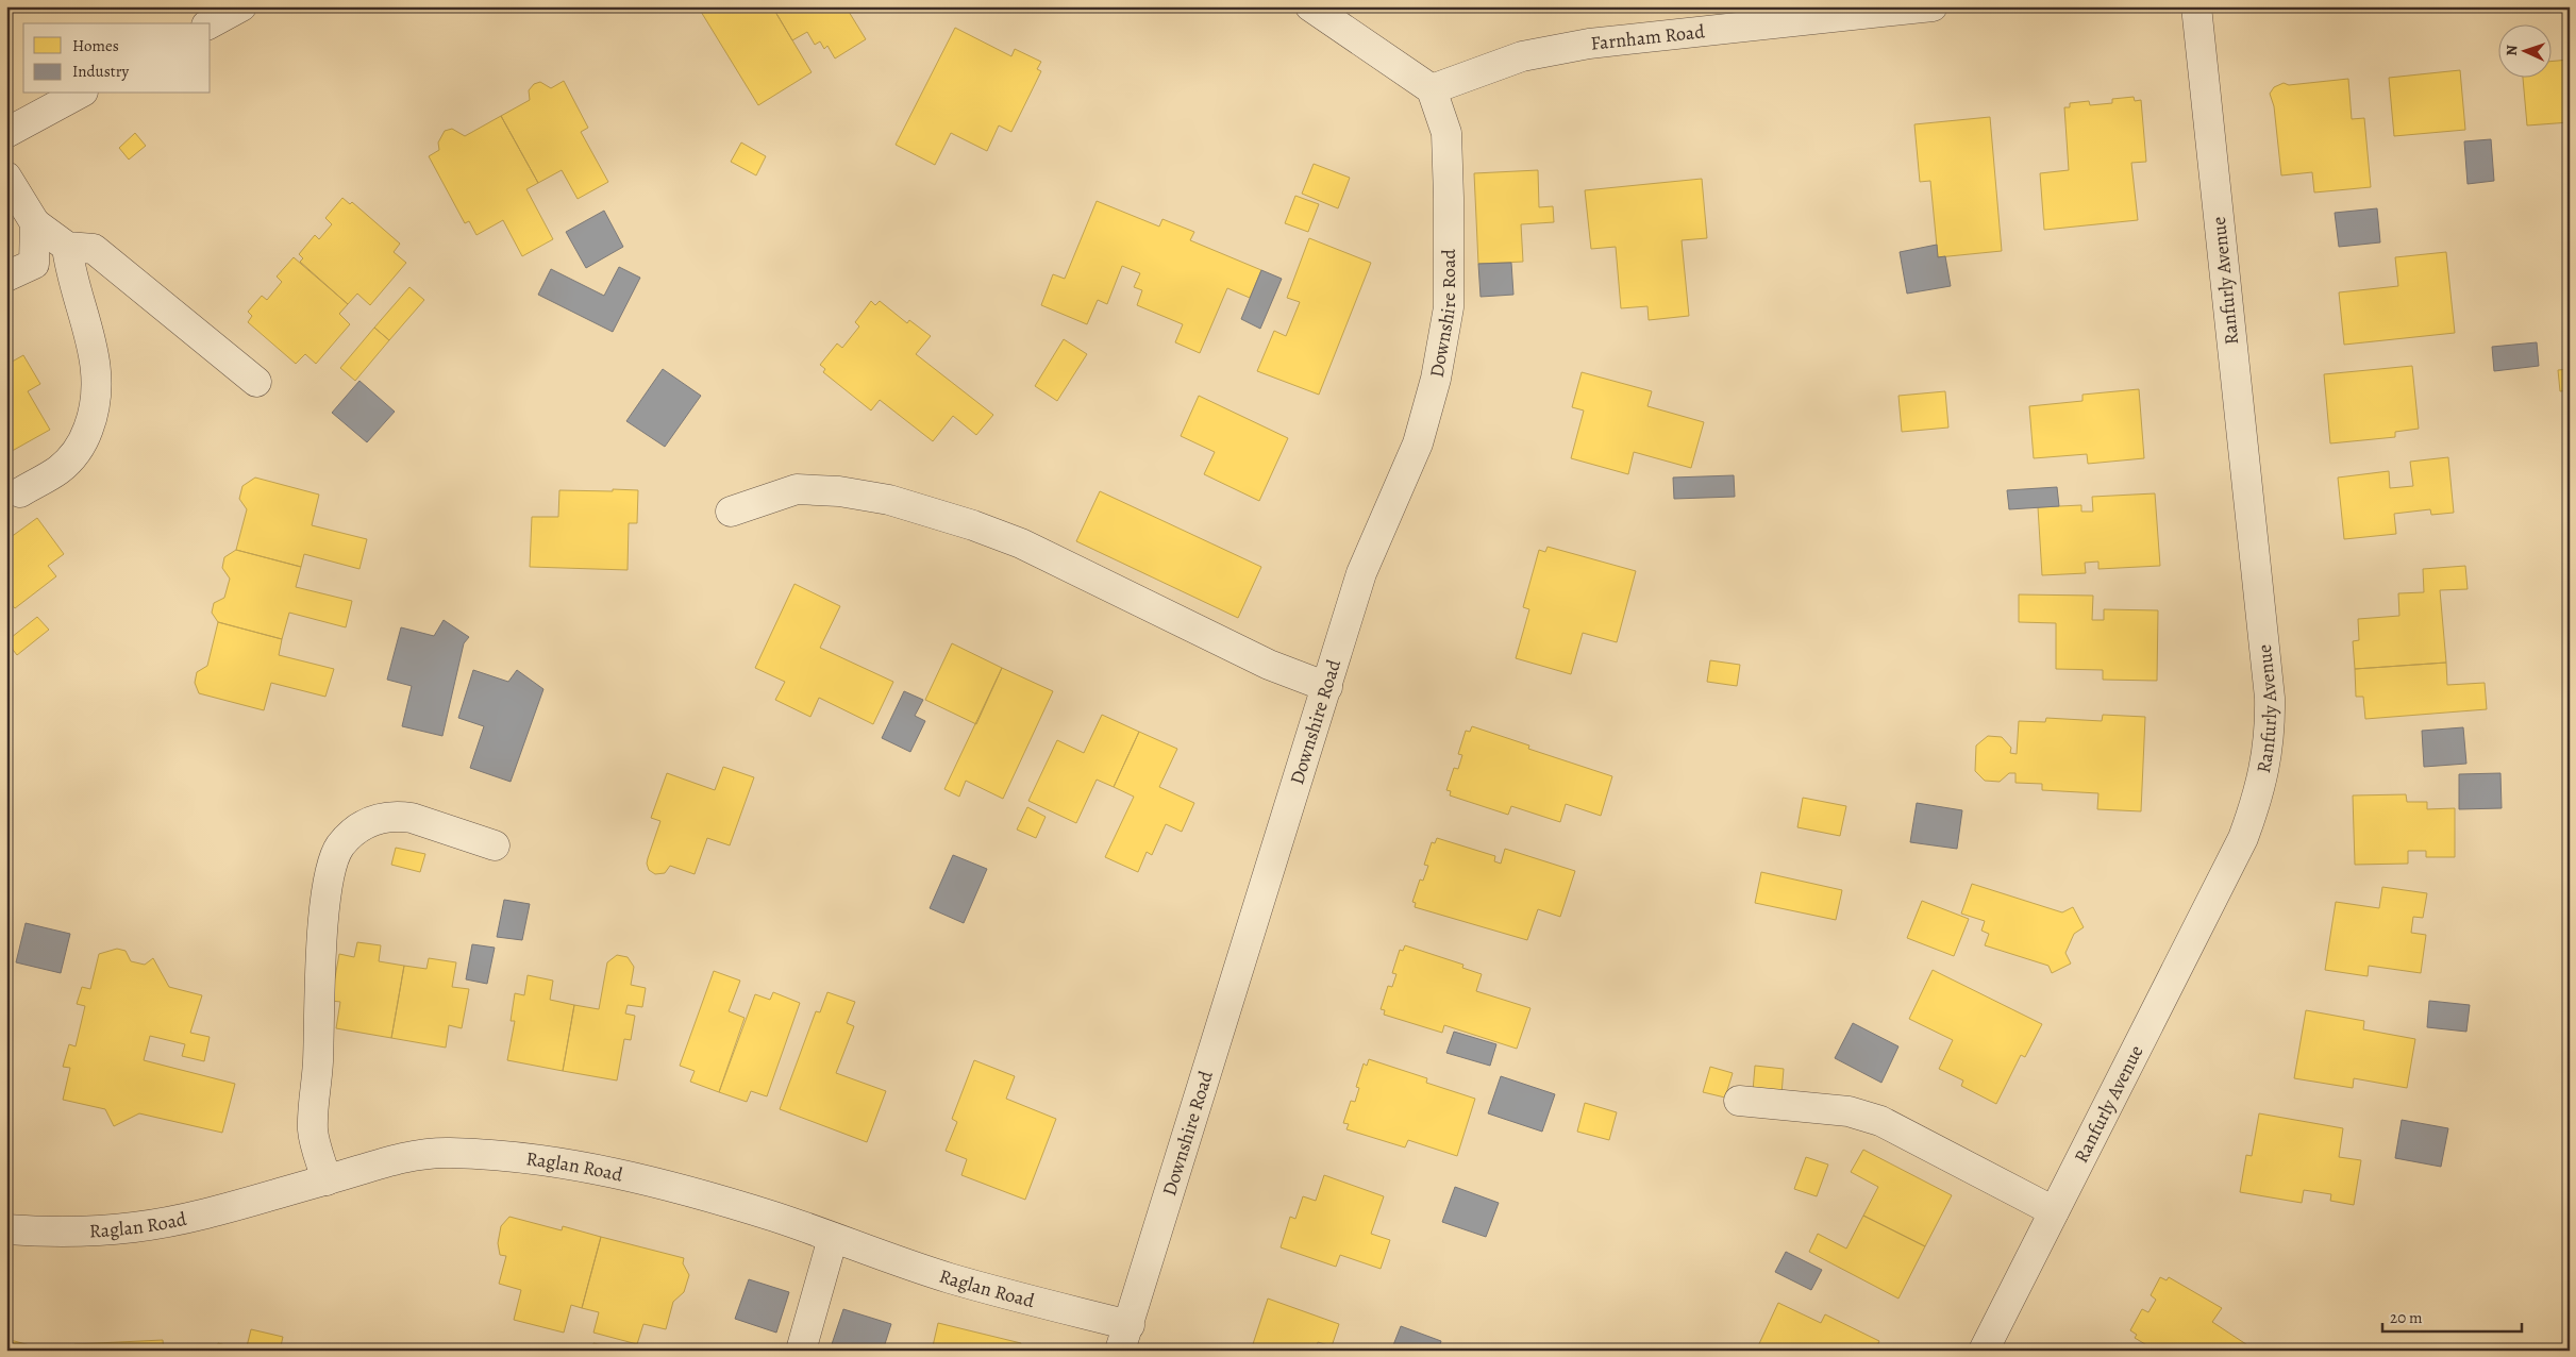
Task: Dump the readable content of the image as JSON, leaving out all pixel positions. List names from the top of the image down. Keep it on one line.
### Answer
{"streets":{"street":["Farnham Road","Ranfurly Avenue","Downshire Road","Raglan Road"]},"crossings":[["Farnham Road","Downshire Road"],["Downshire Road","Raglan Road"]],"legend":["Homes","Industry"],"scale_bar":"20 m","north":"left"}
